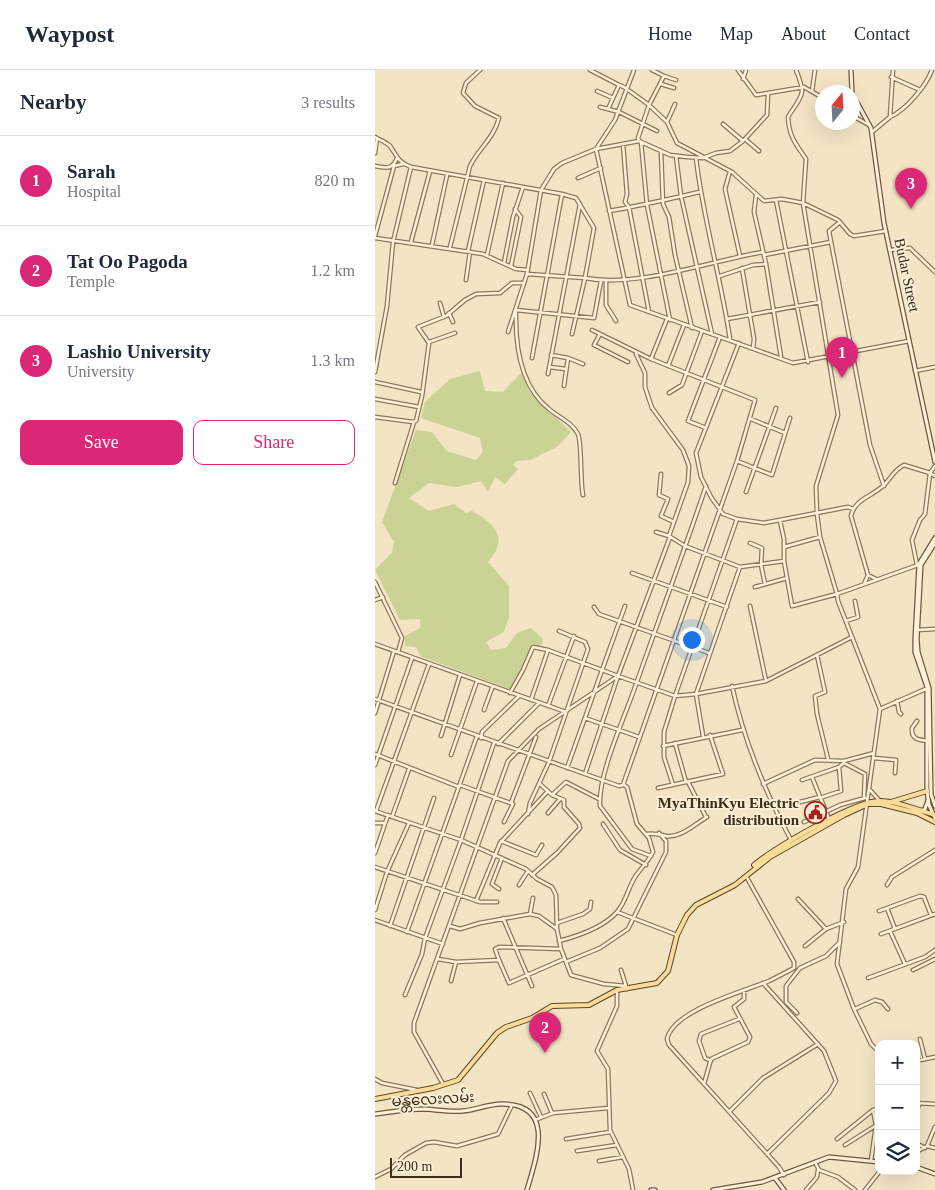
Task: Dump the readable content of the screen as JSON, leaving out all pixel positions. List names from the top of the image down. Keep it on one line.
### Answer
{"streets":{"main road":["Budar Street","မန္တလေးလမ်း"]},"places":{"public building":["MyaThinKyu Electric distribution"]},"scale_bar":"200 m","north":"top","page":{"header":"Waypost","nav":["Home","Map","About","Contact"],"heading":["Nearby","3 results"],"list":[{"mark":"1","name":"Sarah","note":"Hospital","value":"820 m"},{"mark":"2","name":"Tat Oo Pagoda","note":"Temple","value":"1.2 km"},{"mark":"3","name":"Lashio University","note":"University","value":"1.3 km"}],"pins":["3","1","2"],"buttons":["Save","Share"],"map_buttons":["+","−"],"scale":"200 m"}}
